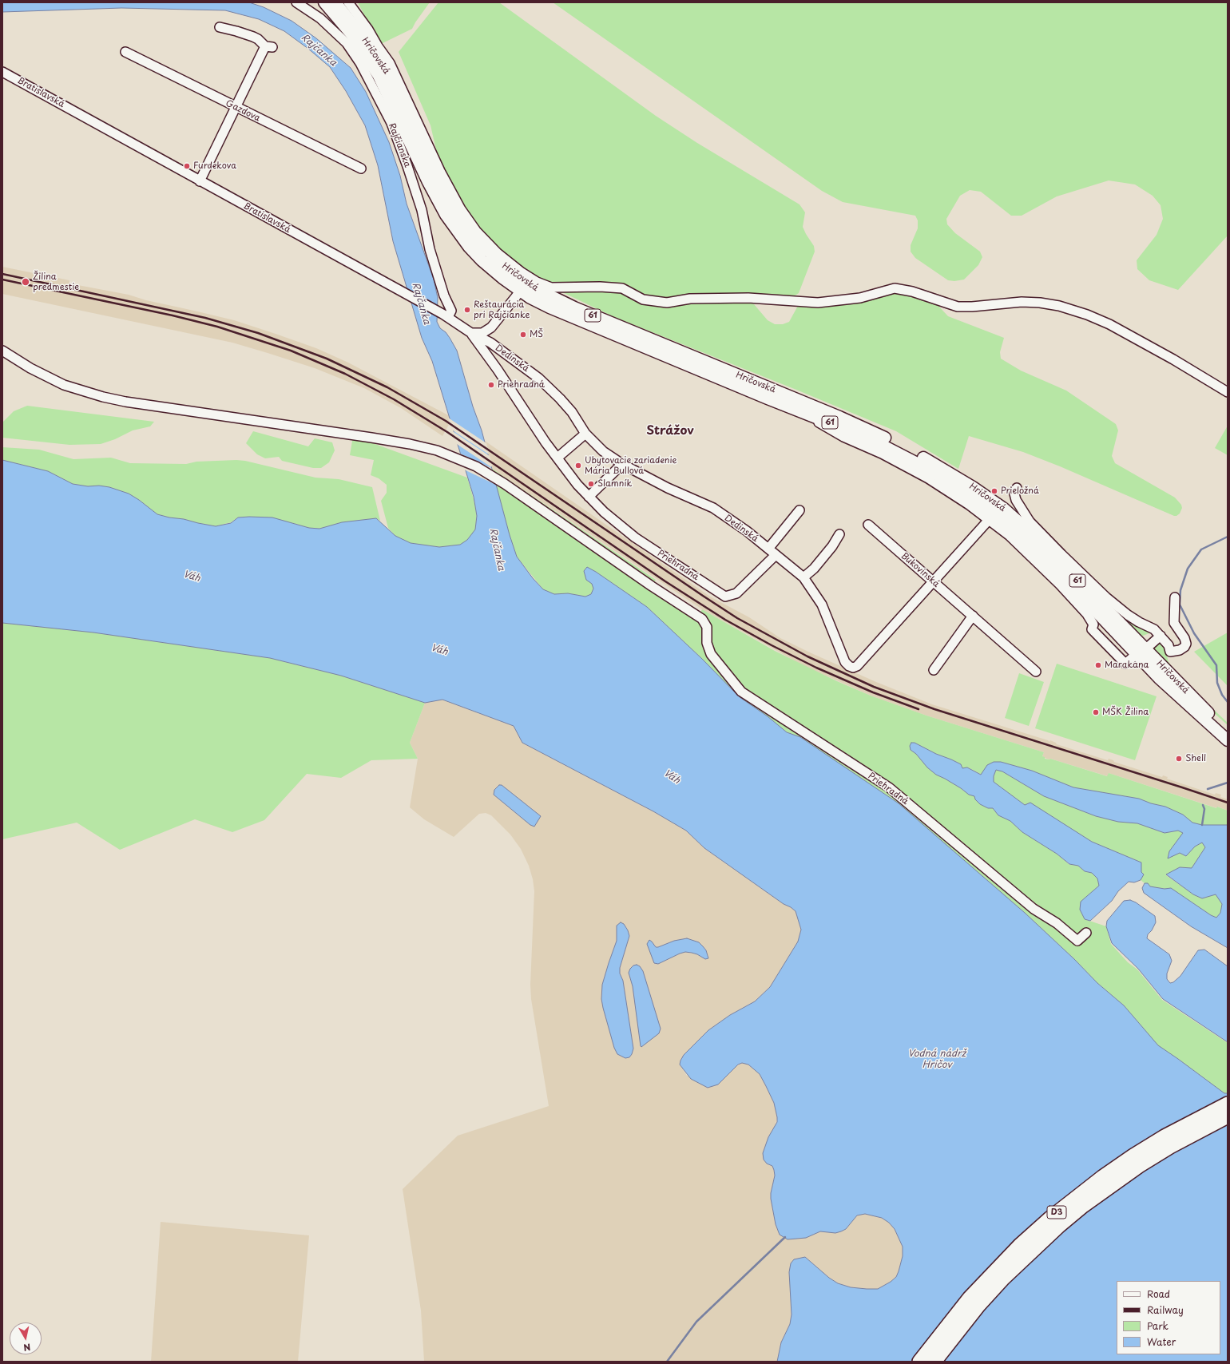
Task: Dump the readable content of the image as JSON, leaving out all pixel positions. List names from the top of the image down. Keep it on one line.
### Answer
{"streets":{"highway":["D3"],"main road":["Hričovská","61"],"street":["Bratislavská","Gazdova","Rajčianska","Dedinská","Priehradná","Bukovinská"]},"crossings":[["Bratislavská","Rajčianska"],["Bratislavská","Dedinská"],["Bratislavská","Priehradná"],["Dedinská","Priehradná"],["Dedinská","Bukovinská"]],"districts":["Strážov"],"water":["Rajčanka","Váh","Vodná nádrž Hričov"],"places":["Furdekova","Žilina predmestie","Reštaurácia pri Rajčianke","MŠ","Priehradná","Ubytovacie zariadenie Mária Bullová","Slamník","Prieložná","Marakana","MŠK Žilina","Shell"],"legend":["Road","Railway","Park","Water"],"north":"bottom"}
